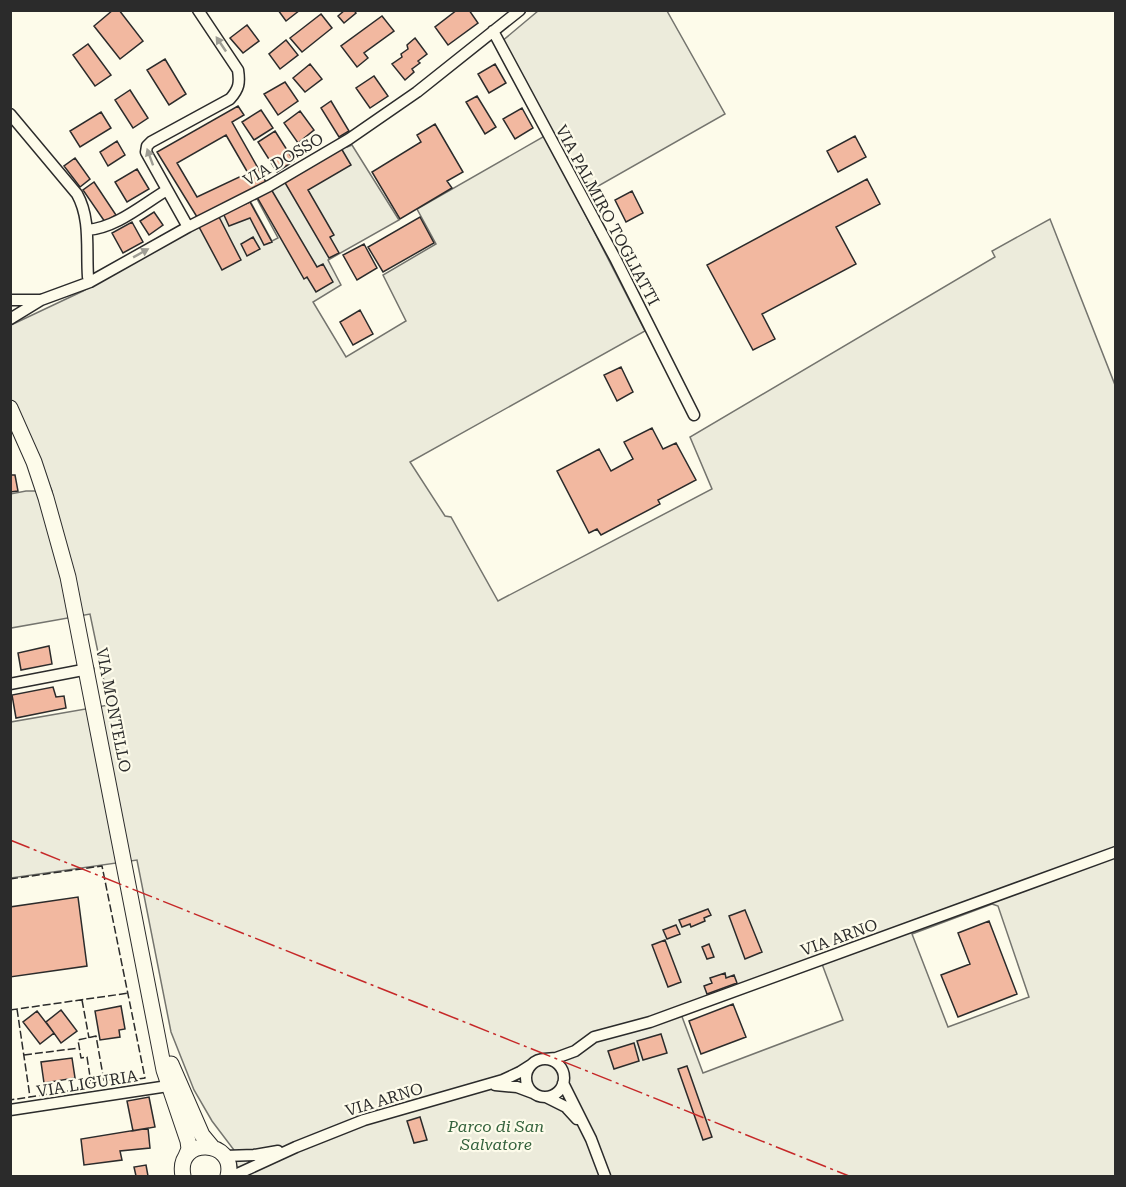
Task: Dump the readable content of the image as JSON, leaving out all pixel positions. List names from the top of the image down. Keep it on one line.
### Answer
{"streets":{"street":["VIA DOSSO","VIA PALMIRO TOGLIATTI","VIA MONTELLO","VIA ARNO","VIA LIGURIA"]},"crossings":[["VIA DOSSO","VIA PALMIRO TOGLIATTI"],["VIA MONTELLO","VIA LIGURIA"]],"parks":["Parco di San Salvatore"]}
